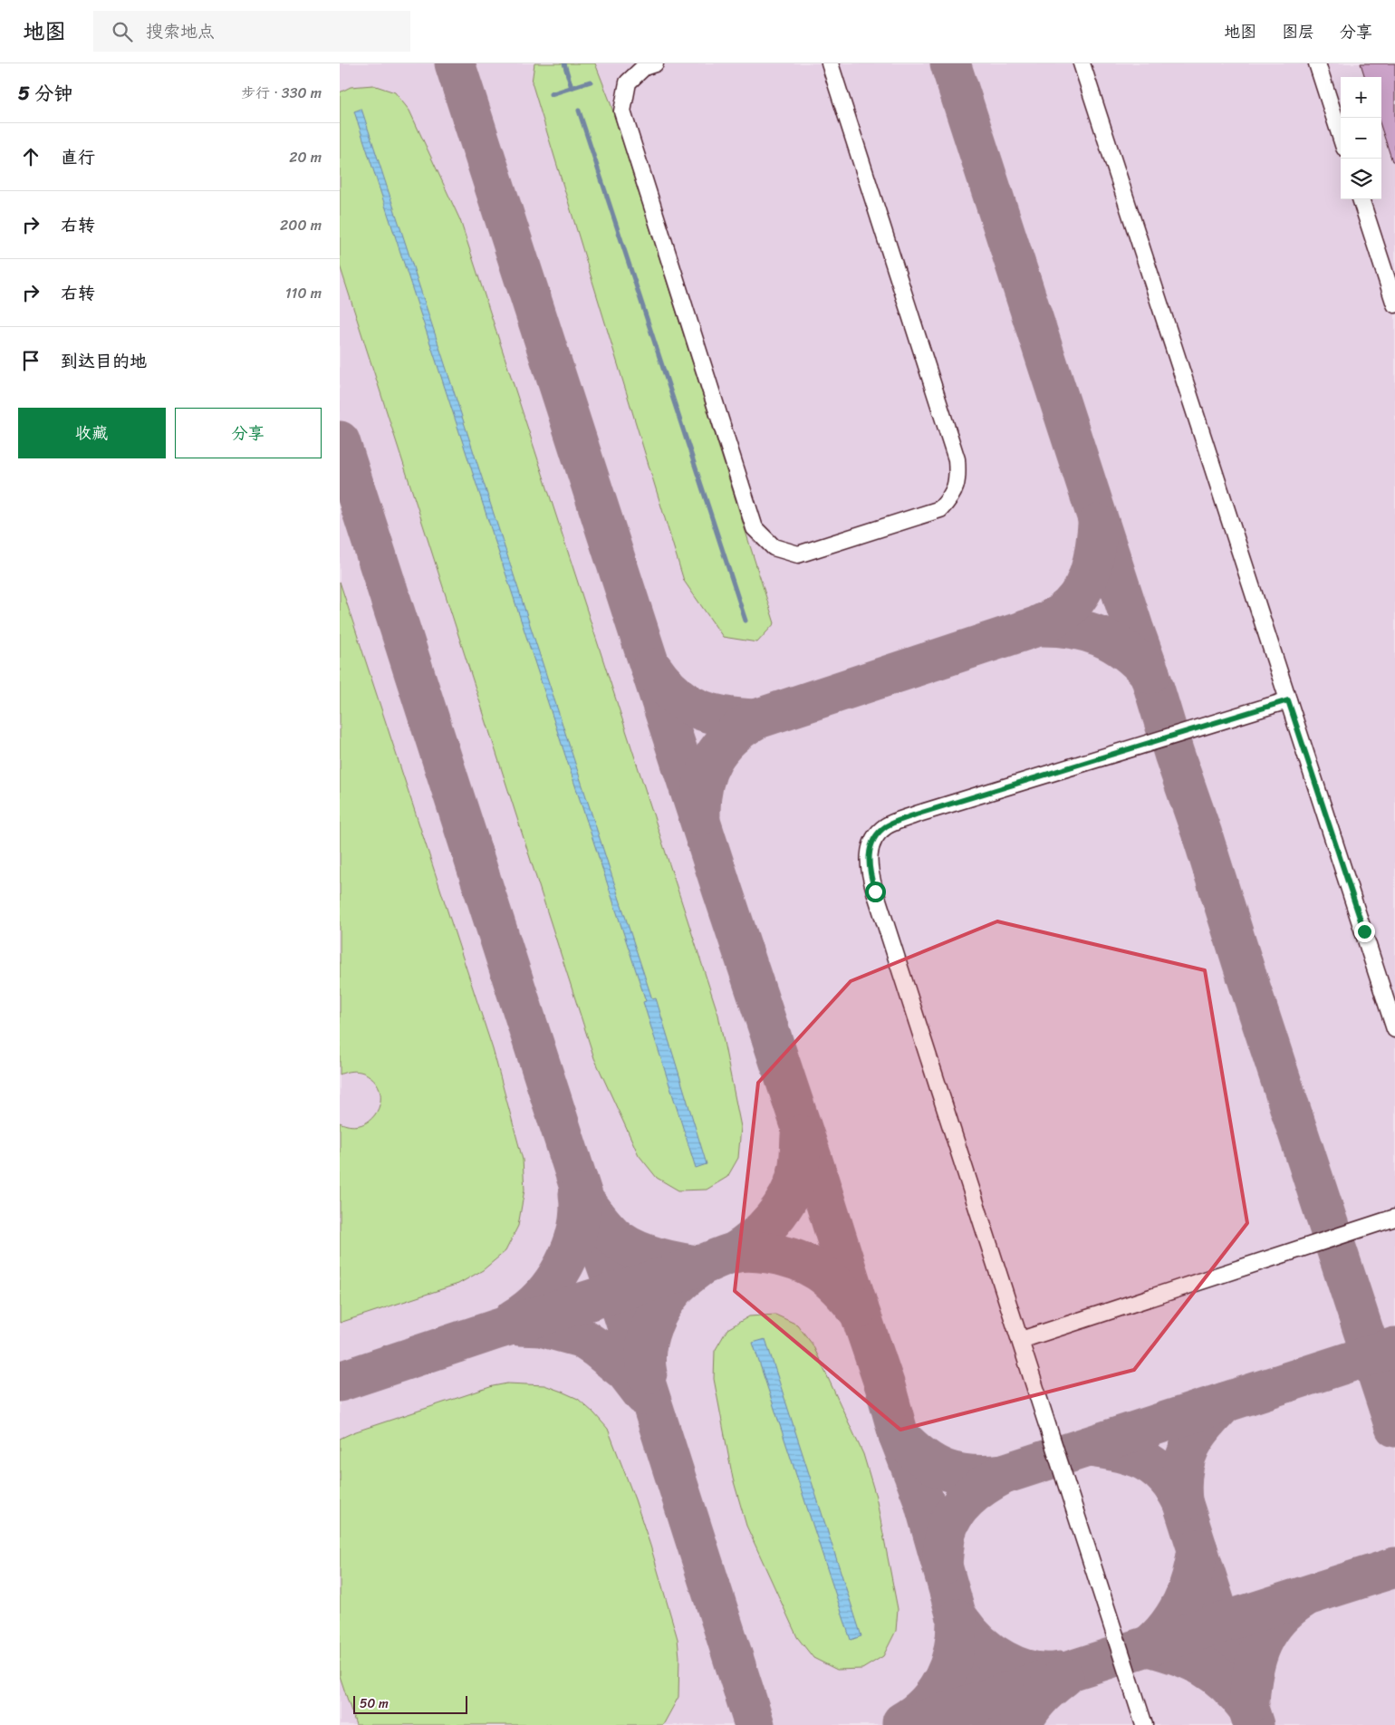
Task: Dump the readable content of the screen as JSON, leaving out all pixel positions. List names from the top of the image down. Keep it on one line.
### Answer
{"scale_bar":"50 m","page":{"header":"地图","search":"搜索地点","nav":["地图","图层","分享"],"heading":["5 分钟","步行 · 330 m"],"map_buttons":["+","−"],"list":[["直行","20 m"],["右转","200 m"],["右转","110 m"],"到达目的地"],"buttons":["收藏","分享"],"scale":"50 m"}}
